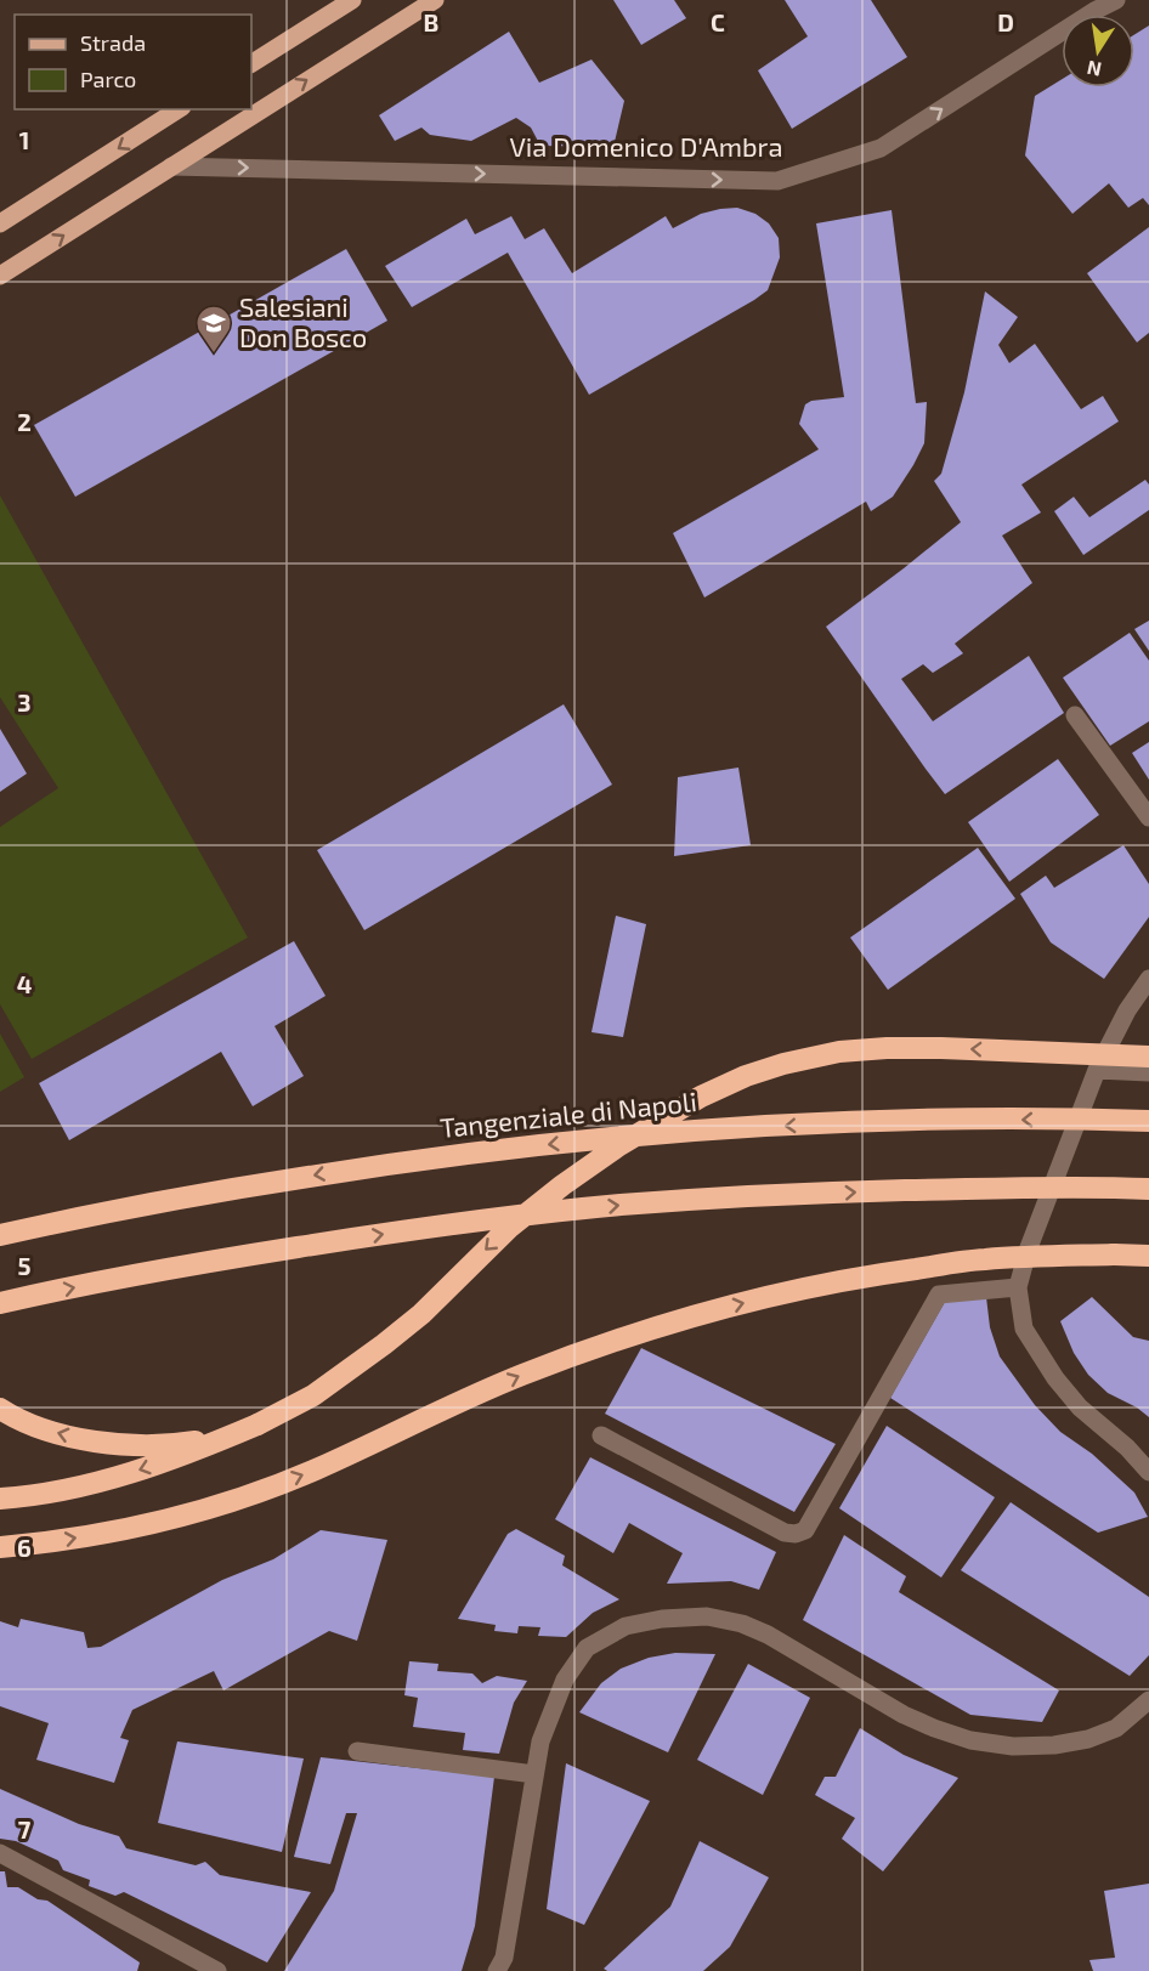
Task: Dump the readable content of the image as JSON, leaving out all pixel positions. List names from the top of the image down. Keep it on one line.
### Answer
{"streets":{"highway":["Tangenziale di Napoli"],"street":["Via Domenico D'Ambra"]},"one_way":["Via Domenico D'Ambra"],"places":{"school or university":["Salesiani Don Bosco"]},"legend":["Strada","Parco"],"north":"bottom","grid":{"columns":["B","C","D"],"rows":["1","2","3","4","5","6","7"]}}
